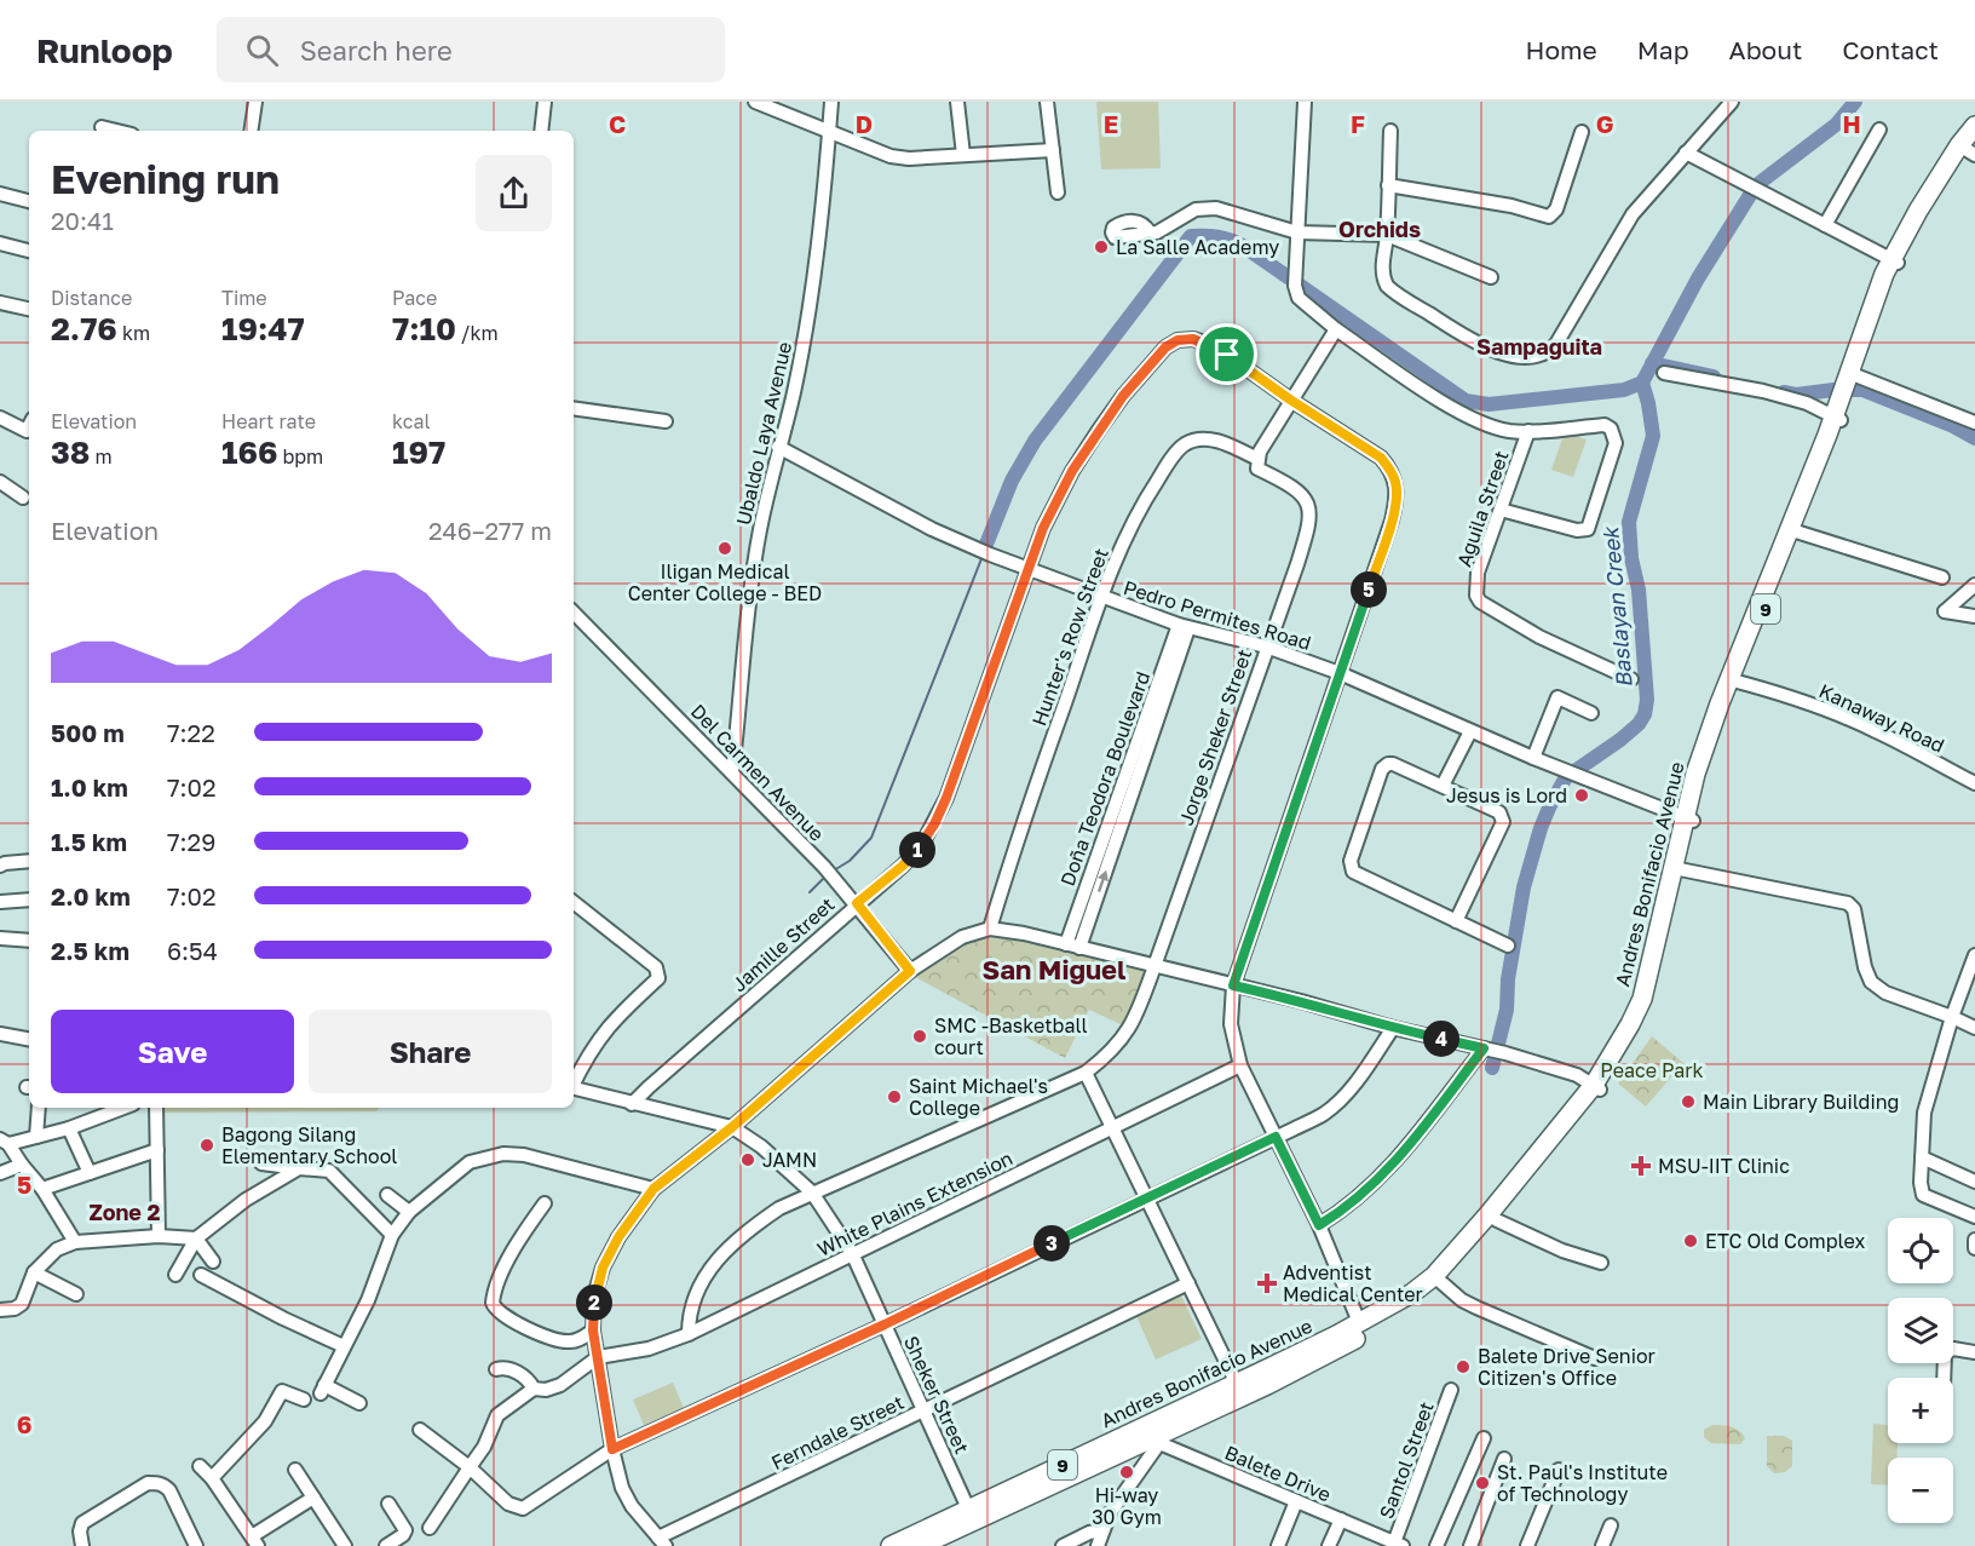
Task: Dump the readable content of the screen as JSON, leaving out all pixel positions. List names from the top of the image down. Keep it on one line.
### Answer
{"streets":{"highway":["9","Andres Bonifacio Avenue"],"street":["Ubaldo Laya Avenue","Aguila Street","Pedro Permites Road","Hunter's Row Street","Kanaway Road","Jorge Sheker Street","Del Carmen Avenue","Doña Teodora Boulevard","Jamille Street","White Plains Extension","Sheker Street","Ferndale Street","Santol Street","Balete Drive"]},"crossings":[["Ubaldo Laya Avenue","Pedro Permites Road"],["Ubaldo Laya Avenue","Del Carmen Avenue"],["Pedro Permites Road","Hunter's Row Street"],["Pedro Permites Road","Jorge Sheker Street"],["Pedro Permites Road","Doña Teodora Boulevard"],["Pedro Permites Road","Andres Bonifacio Avenue"],["Pedro Permites Road","Jamille Street"],["Hunter's Row Street","Jorge Sheker Street"],["Kanaway Road","Andres Bonifacio Avenue"],["Jorge Sheker Street","White Plains Extension"],["Jorge Sheker Street","Sheker Street"],["Del Carmen Avenue","Jamille Street"],["Andres Bonifacio Avenue","Jamille Street"],["Andres Bonifacio Avenue","Sheker Street"],["Andres Bonifacio Avenue","Balete Drive"],["Jamille Street","White Plains Extension"],["Jamille Street","Sheker Street"],["White Plains Extension","Sheker Street"],["Sheker Street","Ferndale Street"],["Santol Street","Balete Drive"]],"districts":["Orchids","Sampaguita","San Miguel","Zone 2"],"water":["Baslayan Creek"],"parks":["Peace Park"],"places":{"other":["La Salle Academy","Iligan Medical Center College - BED","Jesus is Lord","SMC -Basketball court","Saint Michael's College","Main Library Building","Bagong Silang Elementary School","JAMN","ETC Old Complex","Balete Drive Senior Citizen's Office","Hi-way 30 Gym","St. Paul's Institute of Technology"],"health":["MSU-IIT Clinic","Adventist Medical Center"]},"page":{"header":"Runloop","search":"Search here","nav":["Home","Map","About","Contact"],"heading":["Evening run","20:41"],"stats":[["Distance","2.76 km"],["Time","19:47"],["Pace","7:10 /km"],["Elevation","38 m"],["Heart rate","166 bpm"],["kcal","197"]],"chart":["Elevation","246–277 m"],"pins":["5","1","4","3","2"],"list":[{"name":"500 m","note":"7:22"},{"name":"1.0 km","note":"7:02"},{"name":"1.5 km","note":"7:29"},{"name":"2.0 km","note":"7:02"},{"name":"2.5 km","note":"6:54"}],"buttons":["Save","Share"],"map_buttons":["+","−"]},"grid":{"columns":["C","D","E","F","G","H"],"rows":["5","6"]}}
